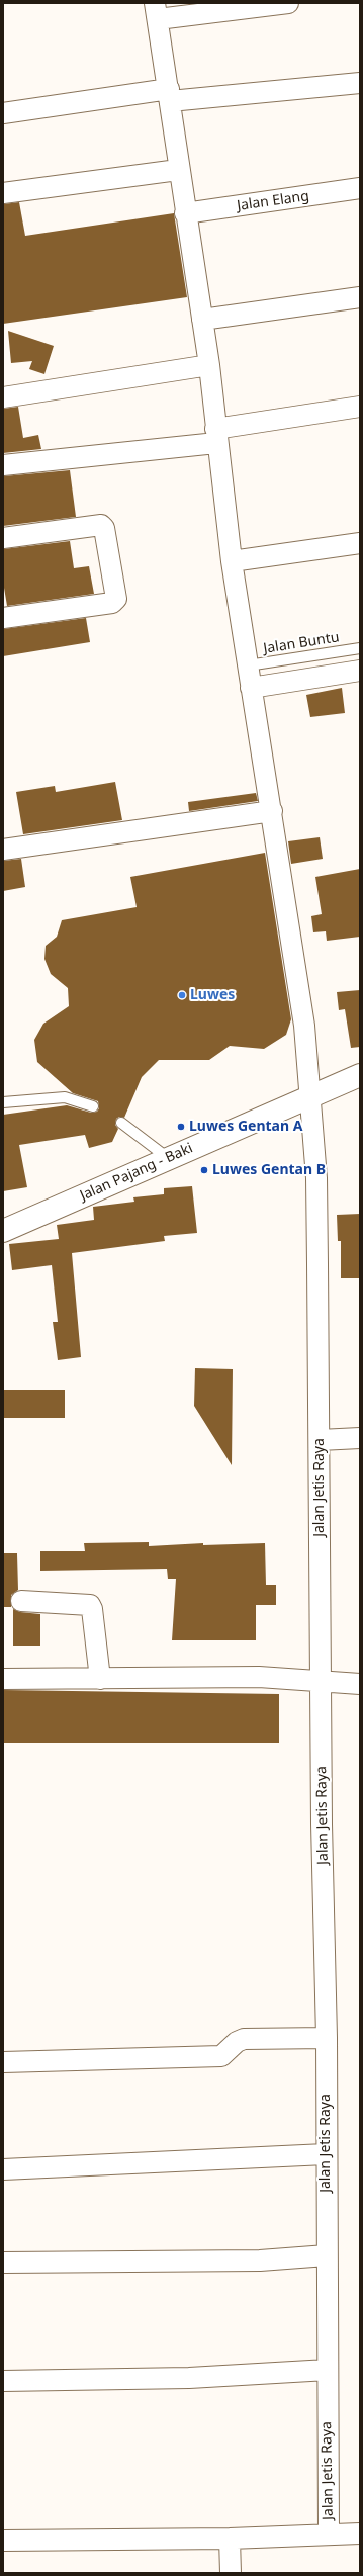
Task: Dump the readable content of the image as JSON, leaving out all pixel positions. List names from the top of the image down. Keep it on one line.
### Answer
{"streets":{"main road":["Jalan Pajang - Baki"],"street":["Jalan Elang","Jalan Jetis Raya"],"lane":["Jalan Buntu"]},"crossings":[["Jalan Elang","Jalan Jetis Raya"],["Jalan Buntu","Jalan Jetis Raya"],["Jalan Pajang - Baki","Jalan Jetis Raya"]],"places":["Luwes","Luwes Gentan A","Luwes Gentan B"]}
